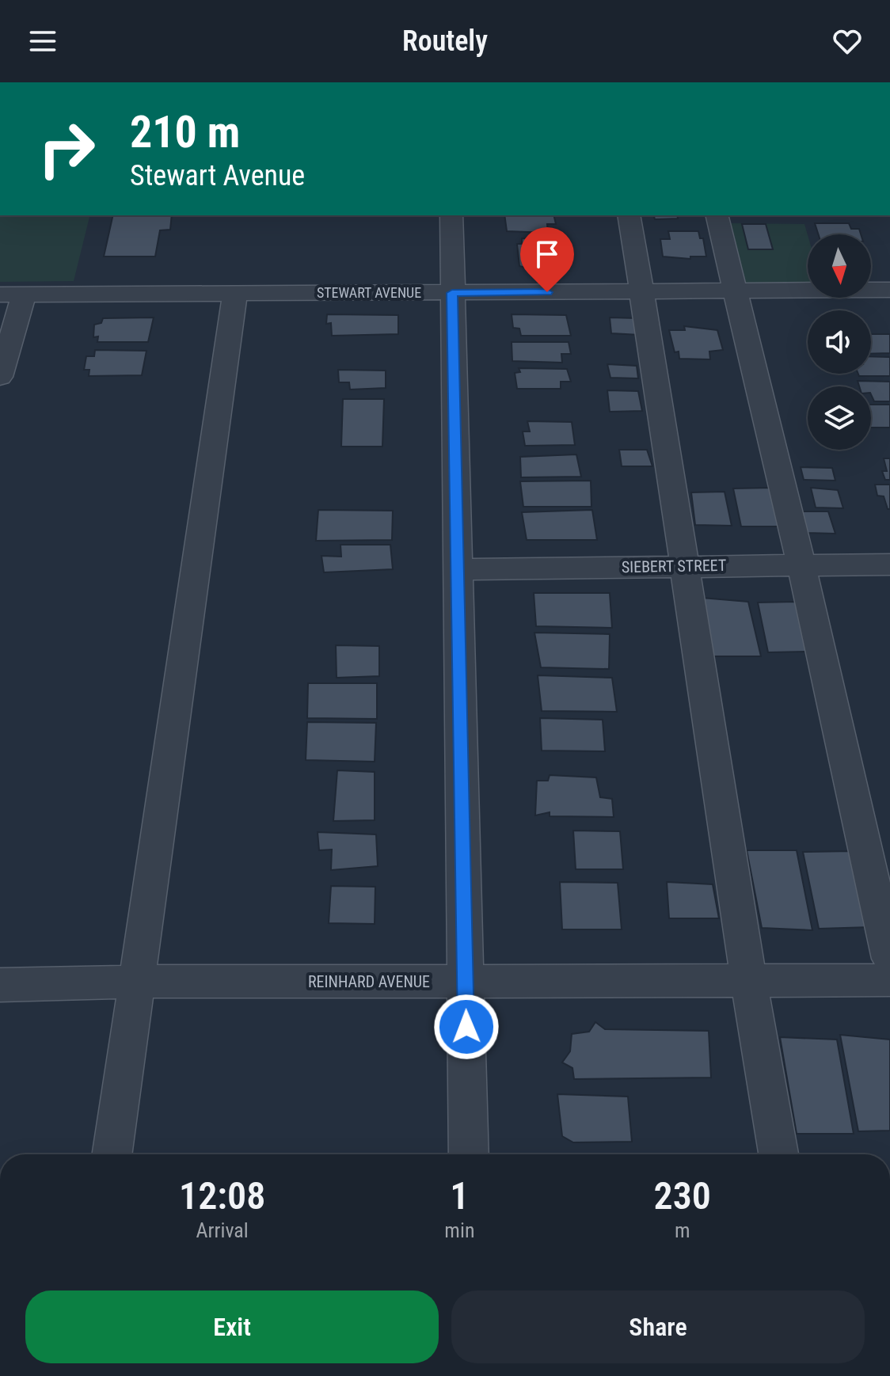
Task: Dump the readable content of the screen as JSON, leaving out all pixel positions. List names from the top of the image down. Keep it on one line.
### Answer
{"streets":{"street":["STEWART AVENUE","SIEBERT STREET","REINHARD AVENUE"]},"north":"bottom","page":{"header":"Routely","turn":["210 m","Stewart Avenue"],"eta":["12:08","Arrival","1","min","230","m"],"buttons":["Exit","Share"]}}
